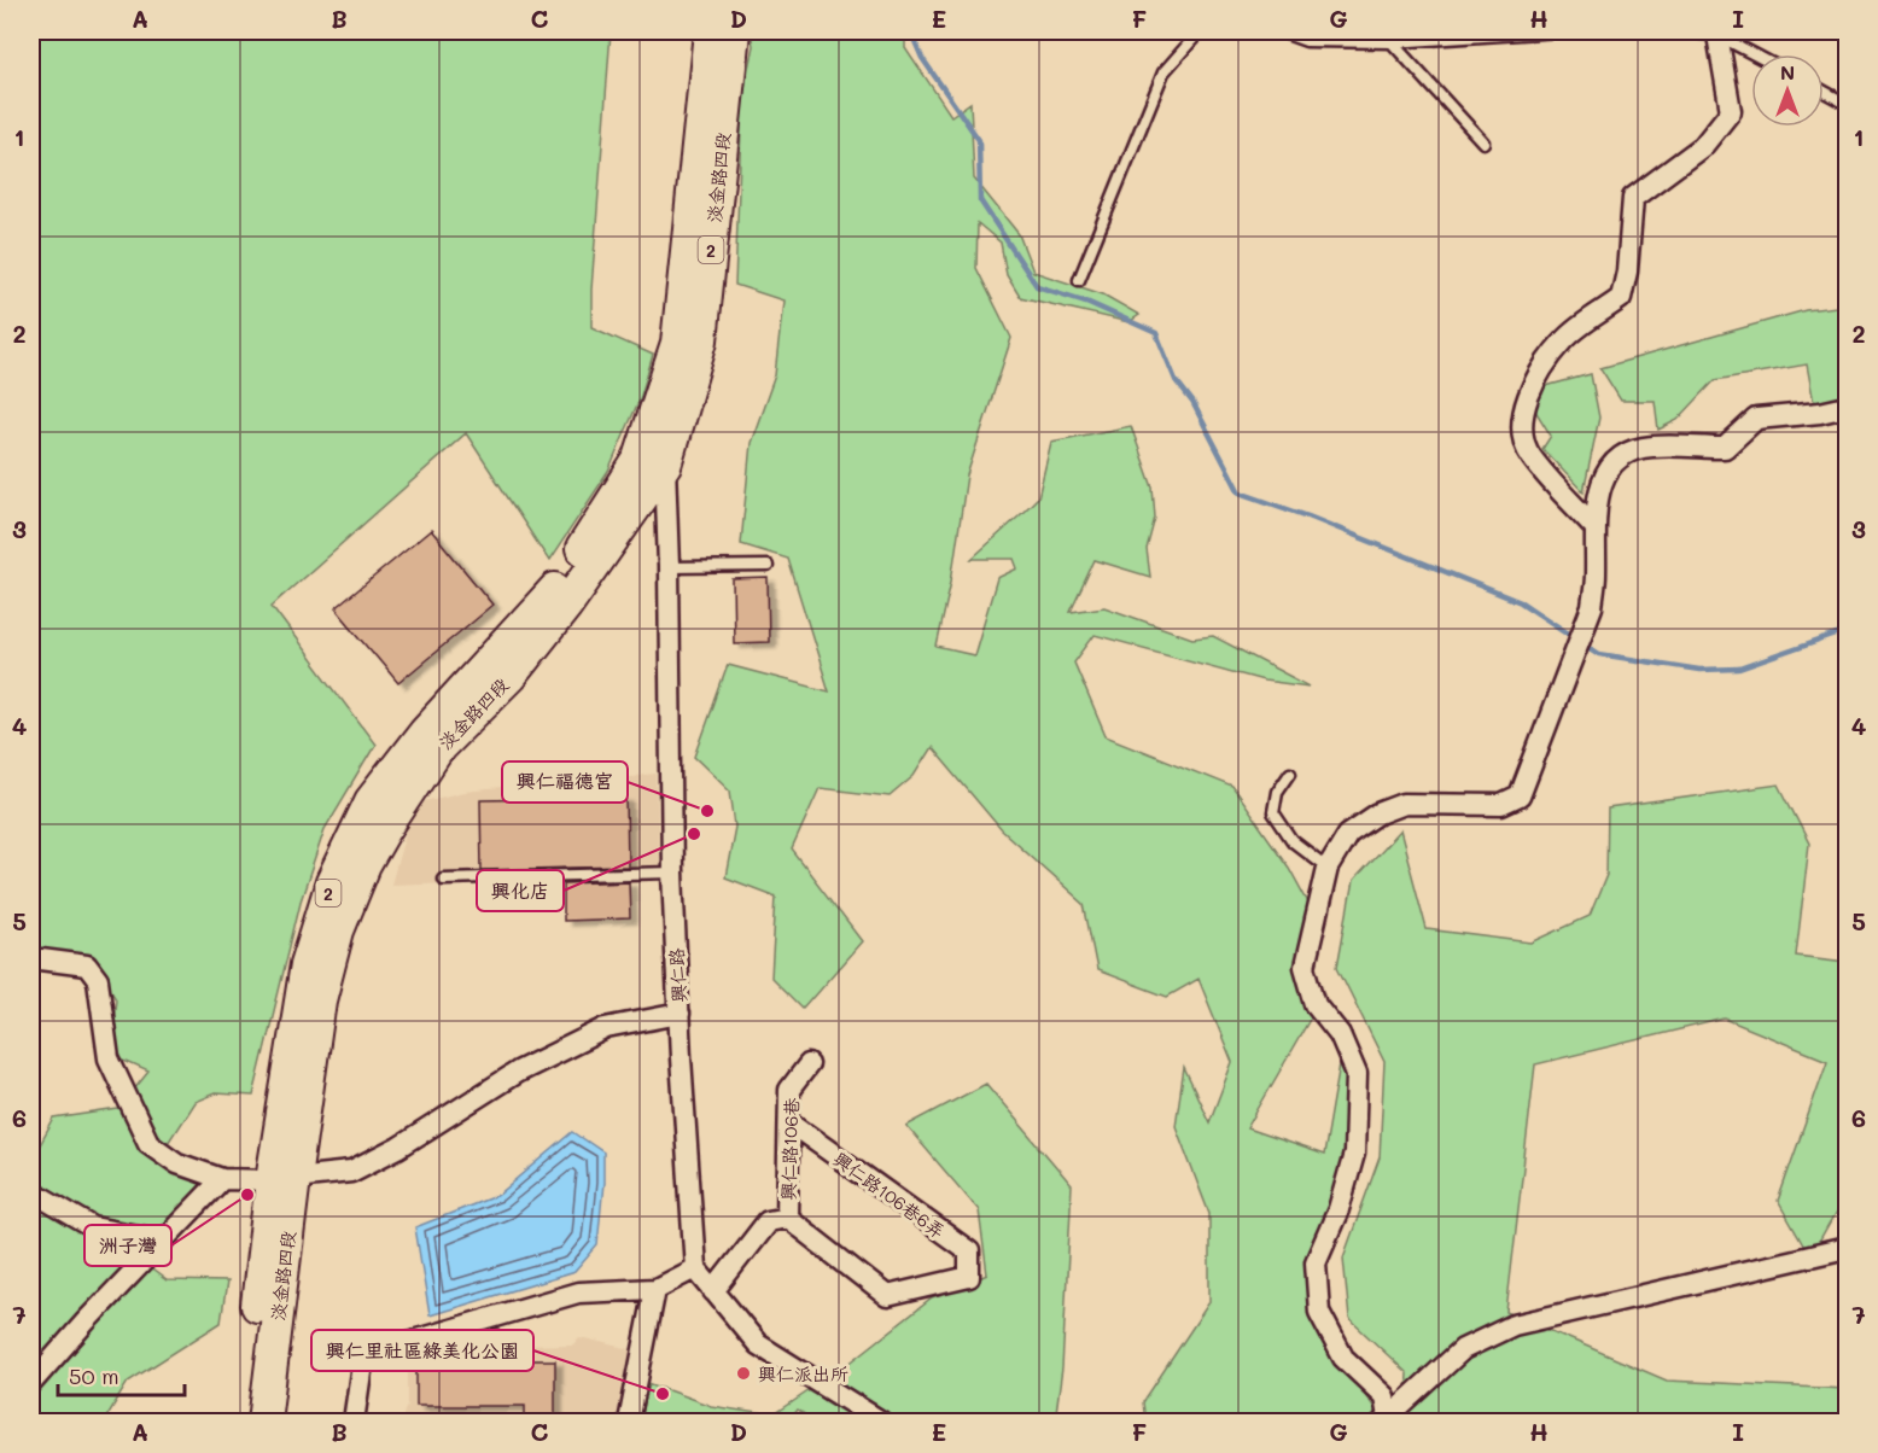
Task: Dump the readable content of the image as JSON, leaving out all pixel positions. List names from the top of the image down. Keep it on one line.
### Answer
{"streets":{"main road":["淡金路四段","2"],"street":["興仁路","興仁路106巷","興仁路106巷6弄"]},"crossings":[["淡金路四段","興仁路"],["興仁路106巷","興仁路106巷6弄"]],"places":["興仁福德宮","興化店","洲子灣","興仁派出所","興仁里社區綠美化公園"],"scale_bar":"50 m","north":"top","grid":{"columns":["A","B","C","D","E","F","G","H","I"],"rows":["1","2","3","4","5","6","7"]}}
